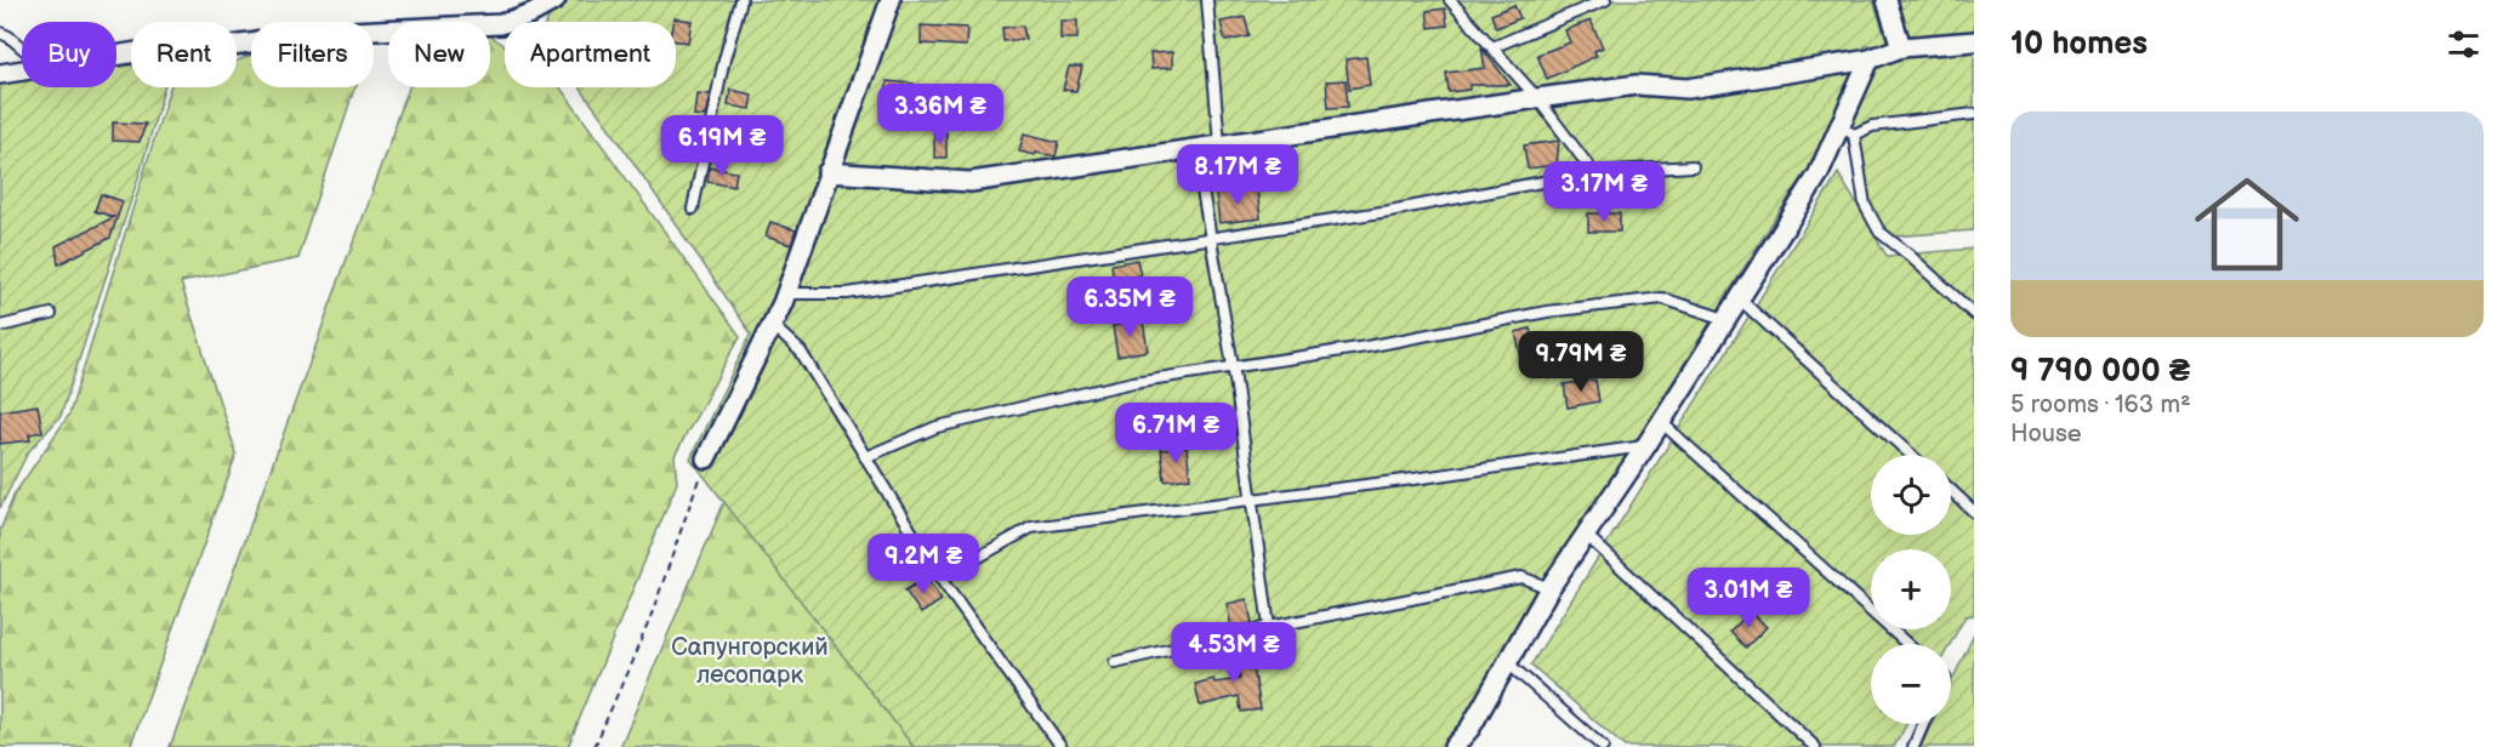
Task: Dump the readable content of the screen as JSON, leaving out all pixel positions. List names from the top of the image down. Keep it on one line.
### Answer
{"parks":["Сапунгорский лесопарк"],"page":{"heading":"10 homes","chip":["Buy","Rent","Filters","New","Apartment"],"price":["3.36M ₴","6.19M ₴","8.17M ₴","3.17M ₴","6.35M ₴","9.79M ₴","6.71M ₴","9.2M ₴","3.01M ₴","4.53M ₴"],"list":[{"name":"9 790 000 ₴","note":"5 rooms · 163 m² · House"}],"map_buttons":["+","−"]}}
